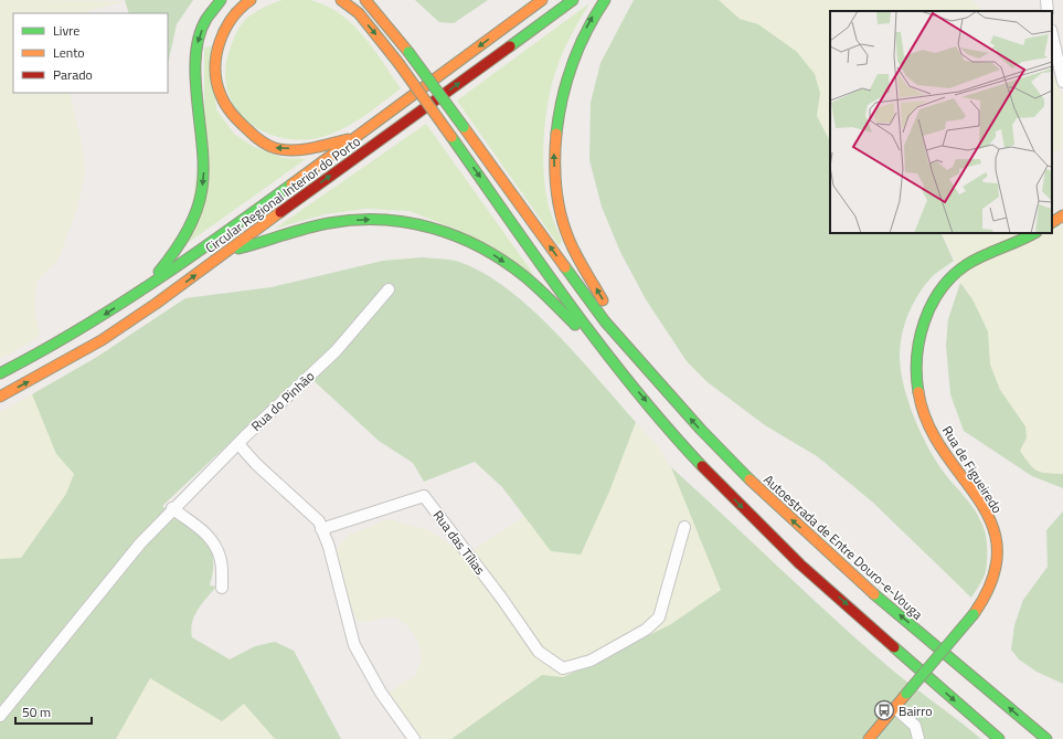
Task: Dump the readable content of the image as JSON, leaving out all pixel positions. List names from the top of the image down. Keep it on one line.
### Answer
{"streets":{"main road":["Circular Regional Interior do Porto","Rua de Figueiredo","Autoestrada de Entre Douro-e-Vouga"],"street":["Rua do Pinhão","Rua das Tílias"]},"places":{"bus stop":["Bairro"]},"legend":["Livre","Lento","Parado"],"scale_bar":"50 m"}
